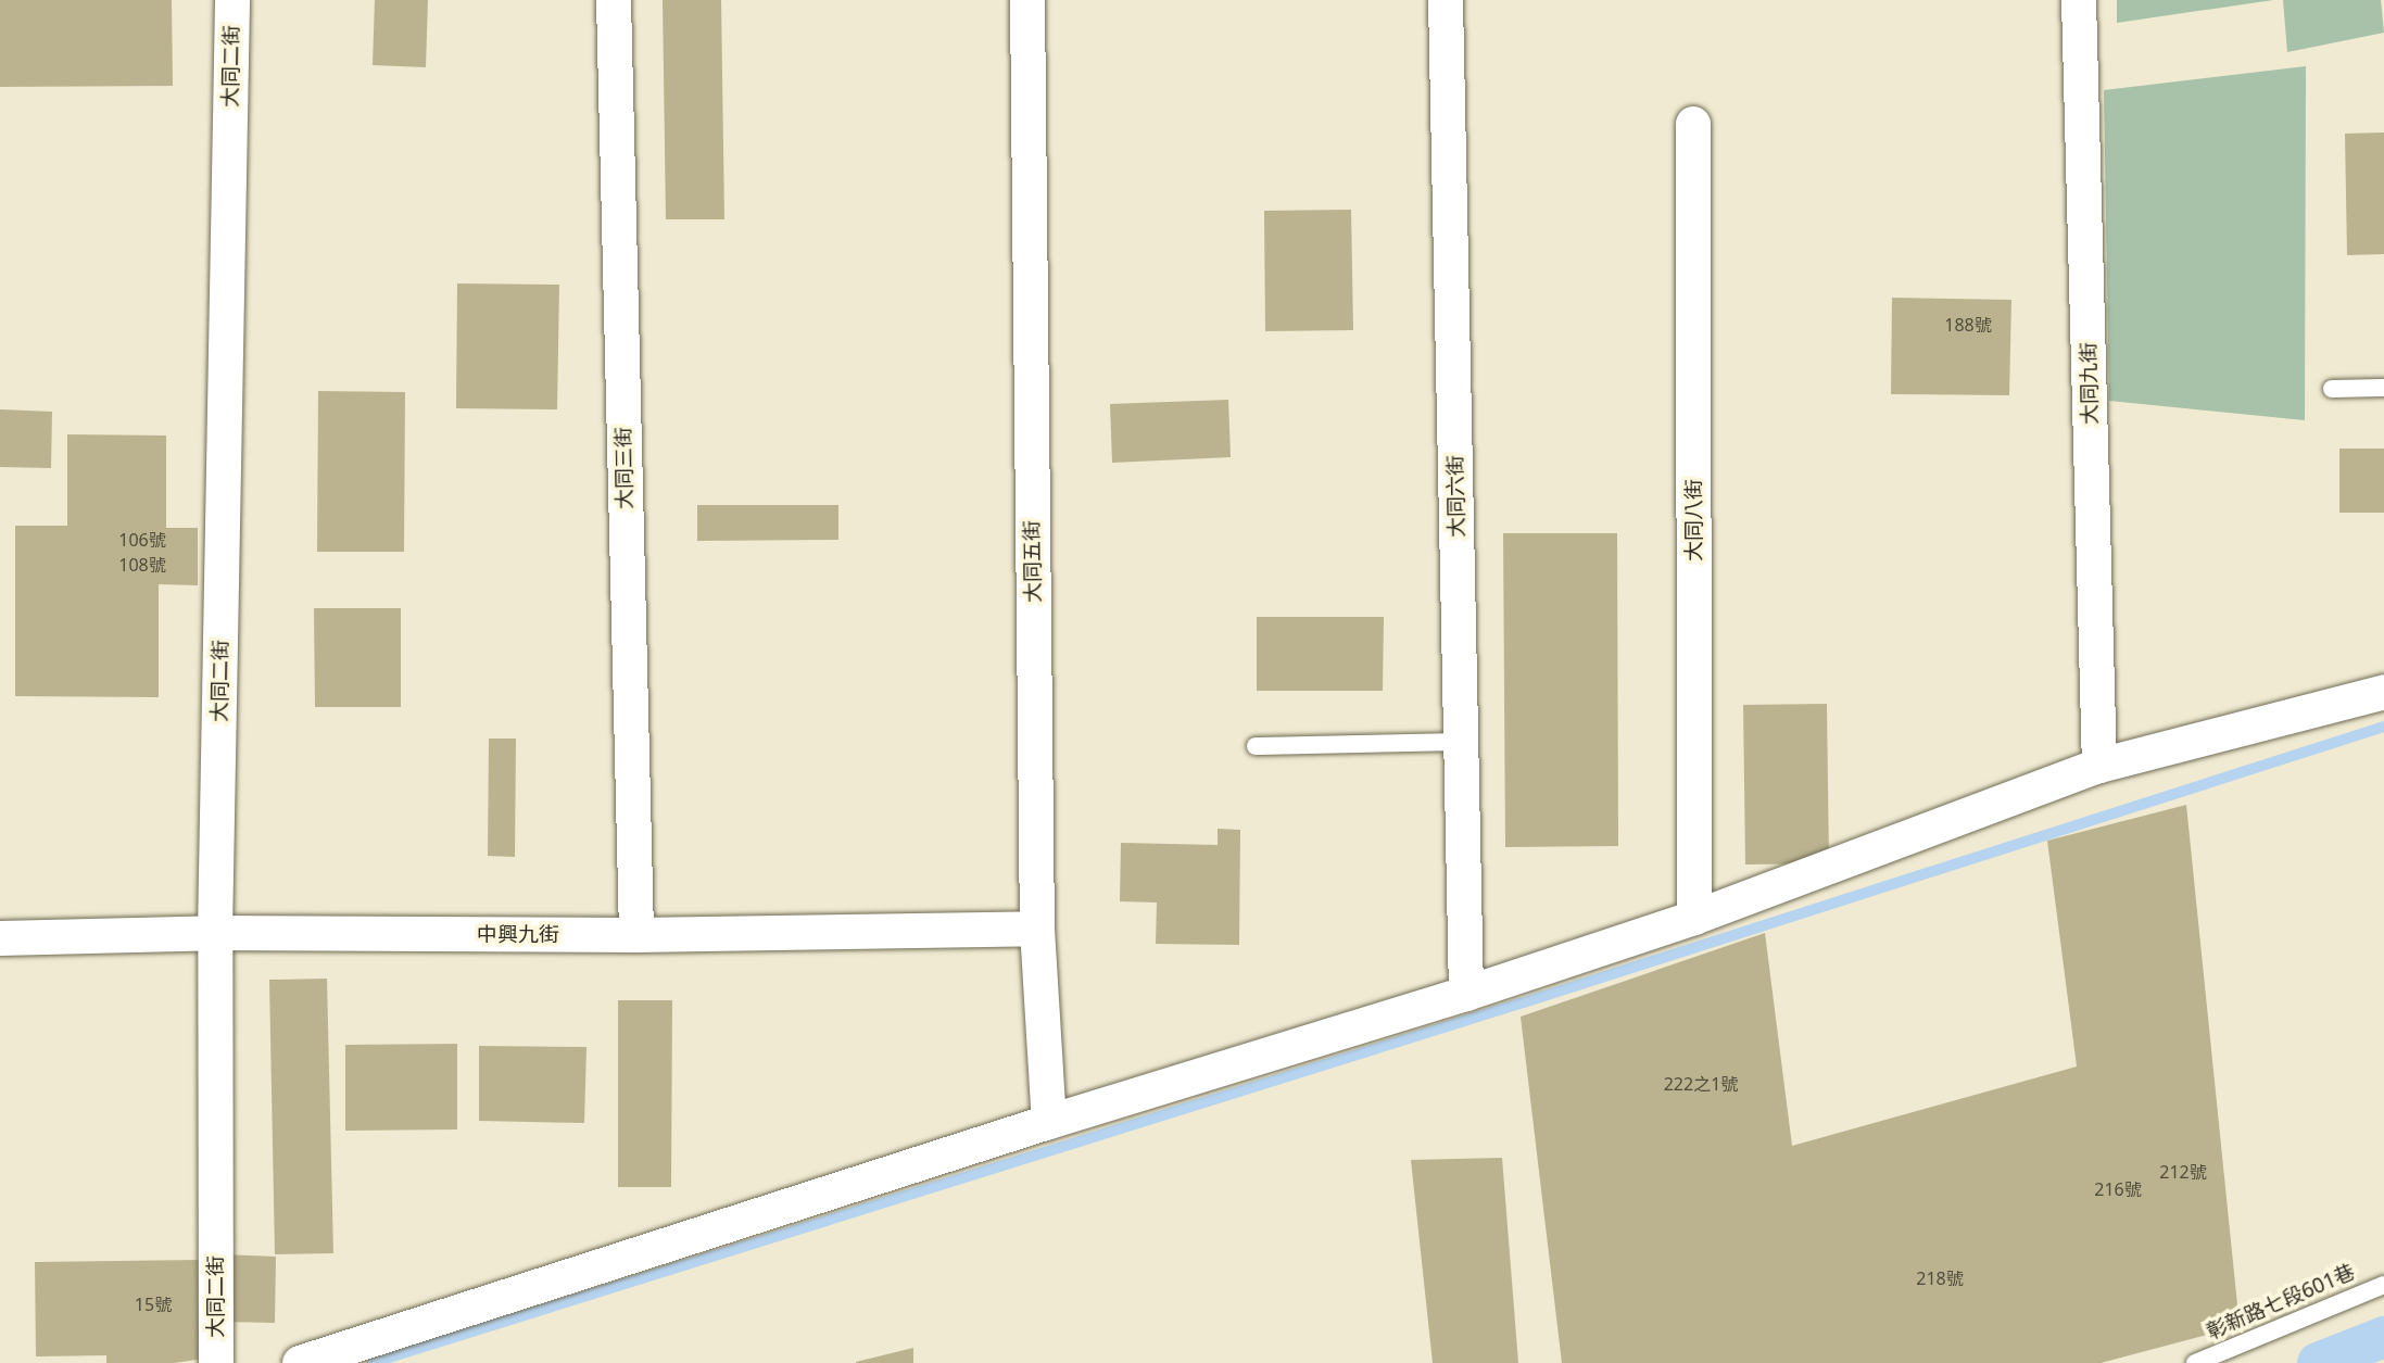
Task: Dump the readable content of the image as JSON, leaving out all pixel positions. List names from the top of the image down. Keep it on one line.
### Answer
{"streets":{"street":["大同二街","大同九街","大同三街","大同六街","大同八街","大同五街","中興九街"],"lane":["彰新路七段601巷"]},"crossings":[["大同二街","中興九街"],["大同三街","中興九街"],["大同五街","中興九街"]],"house_numbers":["188號","106號","108號","222之1號","212號","216號","218號","15號"]}
